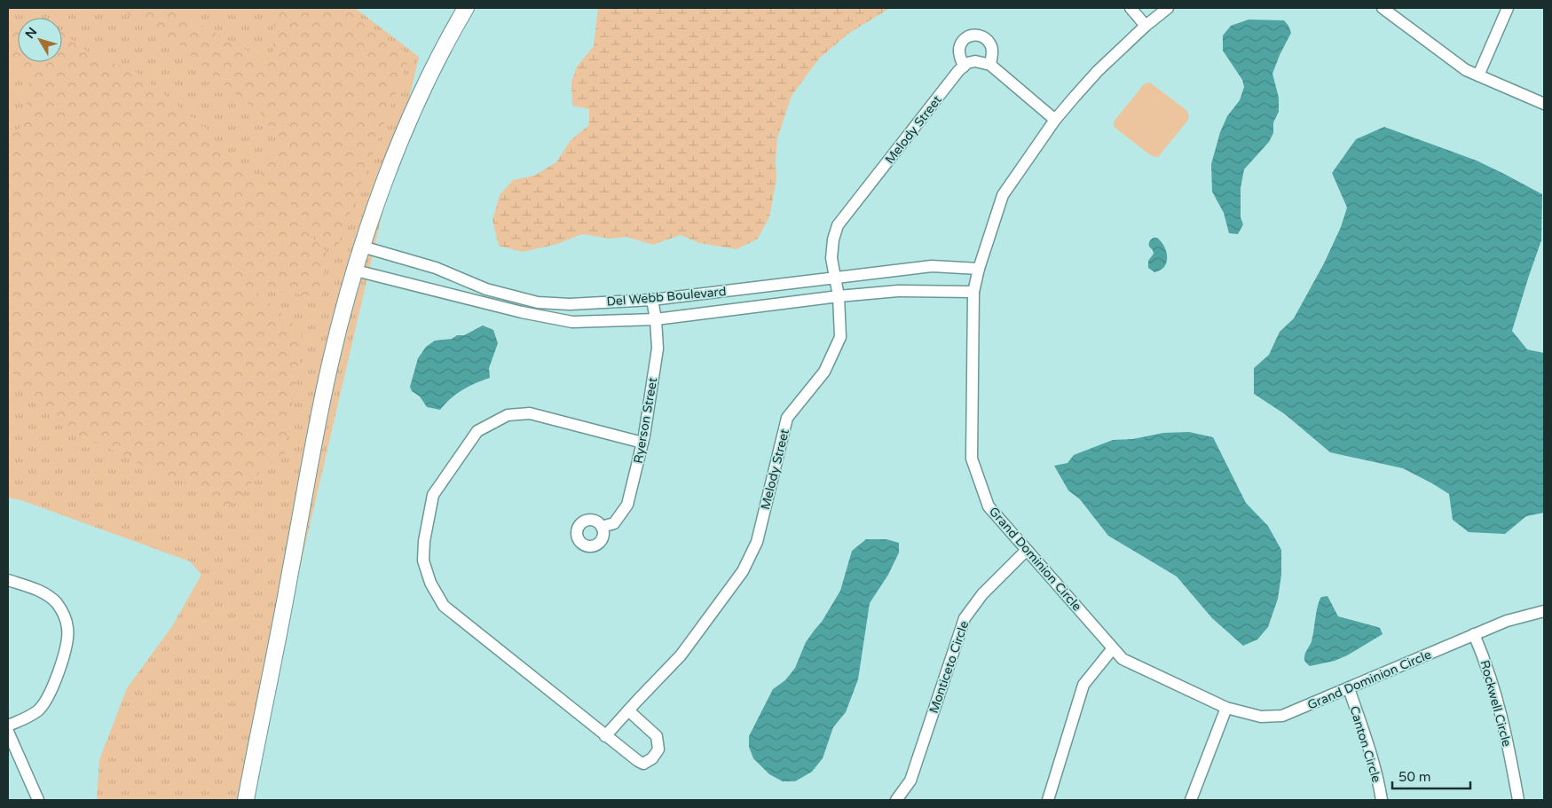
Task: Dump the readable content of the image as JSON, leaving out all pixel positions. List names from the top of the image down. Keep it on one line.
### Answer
{"streets":{"street":["Melody Street","Del Webb Boulevard","Ryerson Street","Grand Dominion Circle","Monticeto Circle","Rockwell Circle","Canton Circle"]},"crossings":[["Melody Street","Del Webb Boulevard"],["Del Webb Boulevard","Ryerson Street"],["Del Webb Boulevard","Grand Dominion Circle"],["Grand Dominion Circle","Monticeto Circle"],["Grand Dominion Circle","Rockwell Circle"],["Grand Dominion Circle","Canton Circle"]],"scale_bar":"50 m","north":"top left"}
